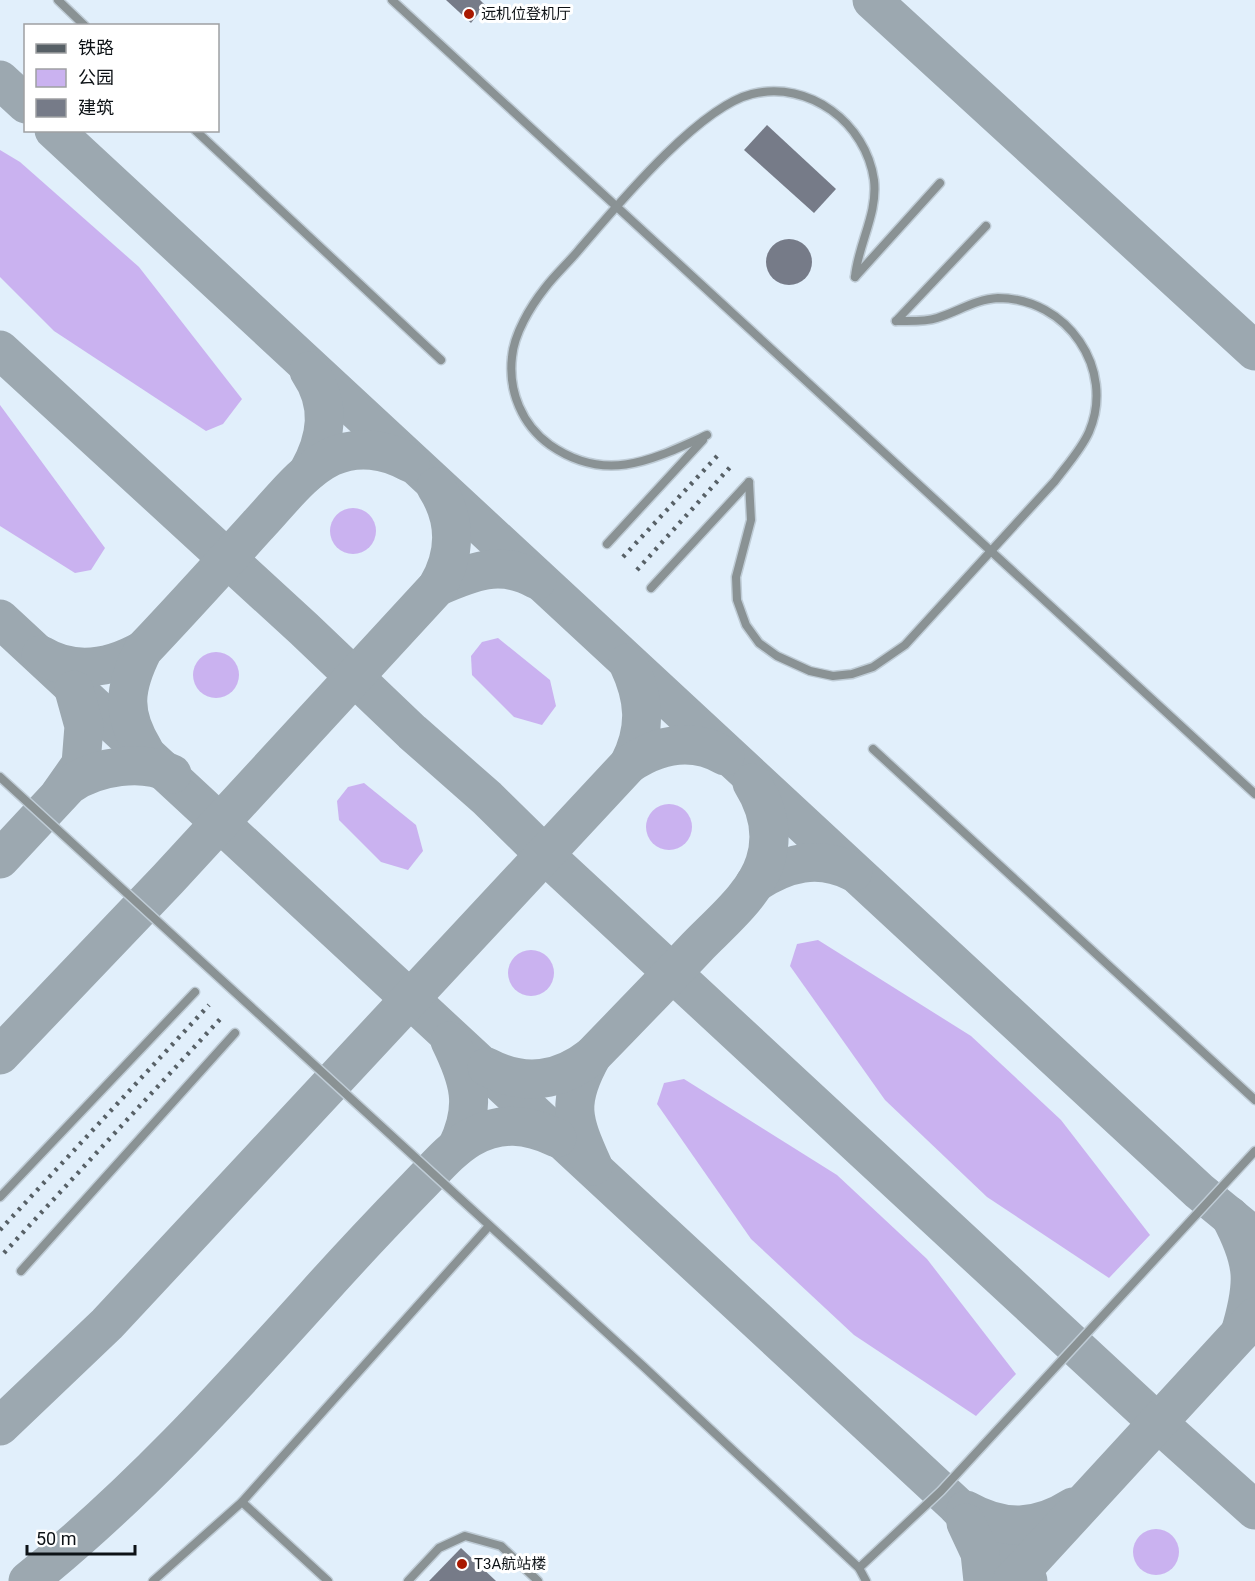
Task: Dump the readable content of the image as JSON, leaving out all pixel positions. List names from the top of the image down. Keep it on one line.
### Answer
{"places":["远机位登机厅","T3A航站楼"],"legend":["铁路","公园","建筑"],"scale_bar":"50 m"}
